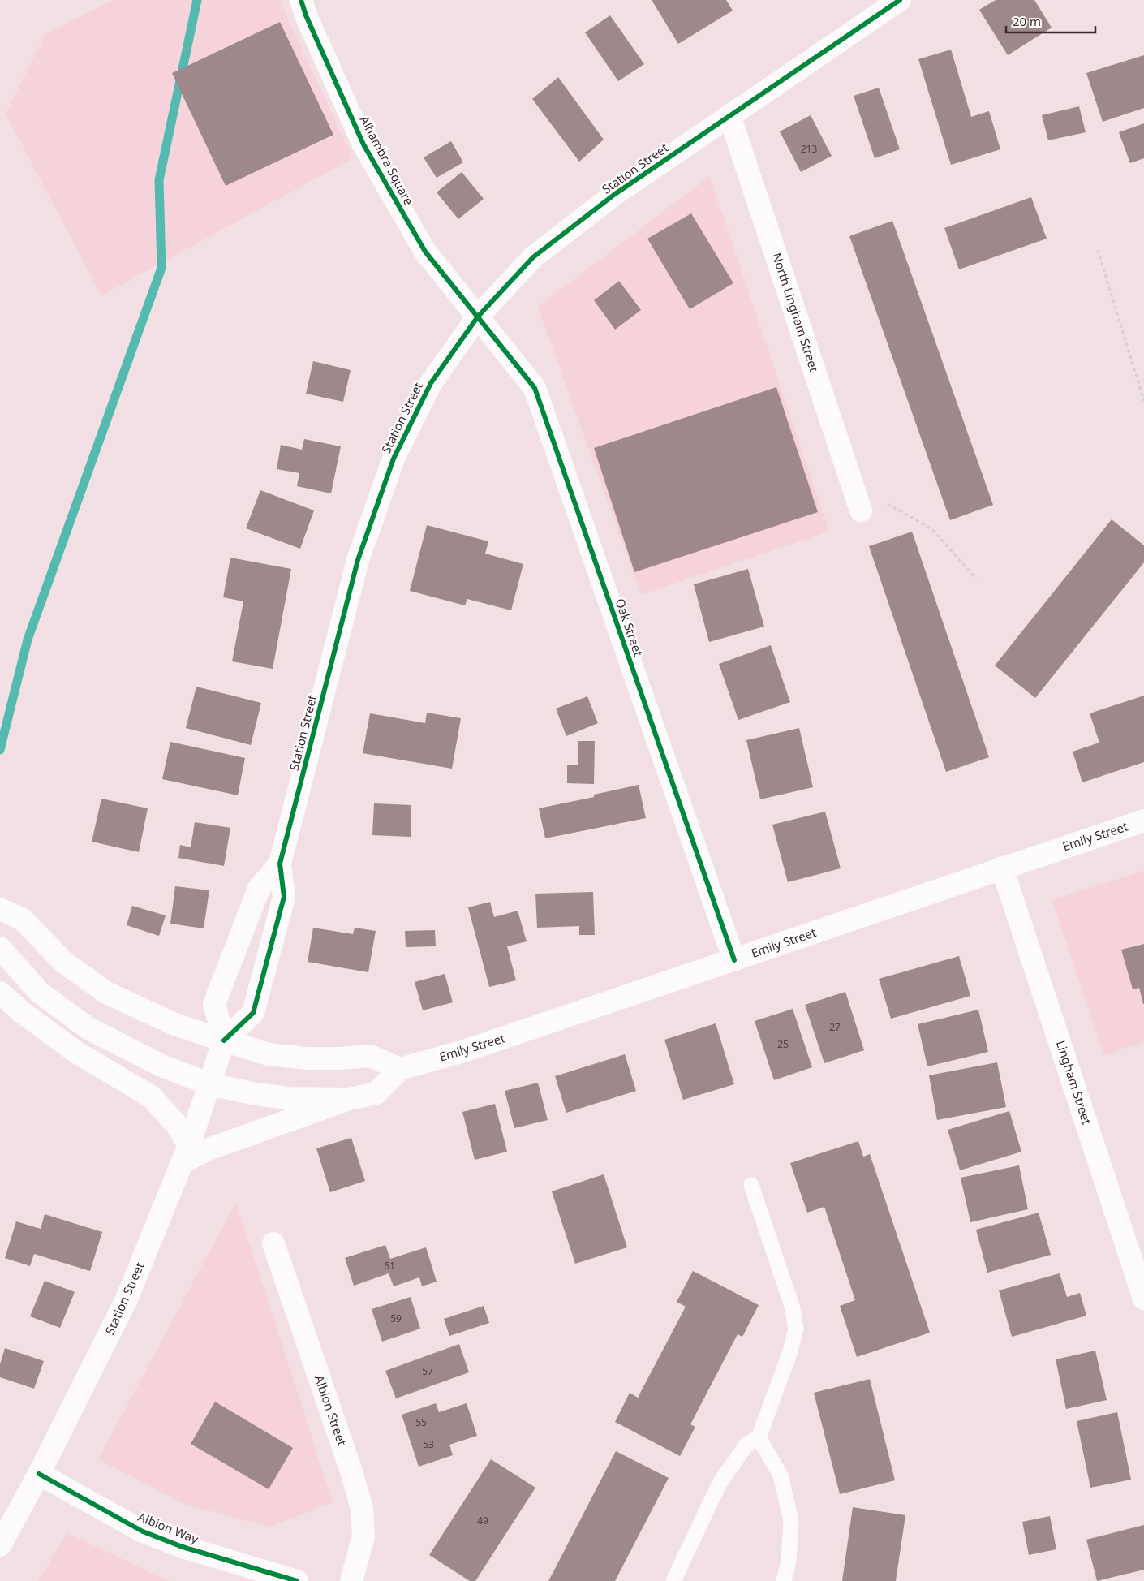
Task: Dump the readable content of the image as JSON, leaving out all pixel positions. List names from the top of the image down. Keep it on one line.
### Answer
{"streets":{"street":["Alhambra Square","Station Street","North Lingham Street","Oak Street","Emily Street","Lingham Street","Albion Street","Albion Way"]},"crossings":[["Alhambra Square","Station Street"],["Alhambra Square","Oak Street"],["Station Street","North Lingham Street"],["Station Street","Oak Street"],["Station Street","Albion Way"],["Oak Street","Emily Street"],["Emily Street","Lingham Street"]],"house_numbers":["213","27","25","61","59","57","55","53","49"],"scale_bar":"20 m"}
